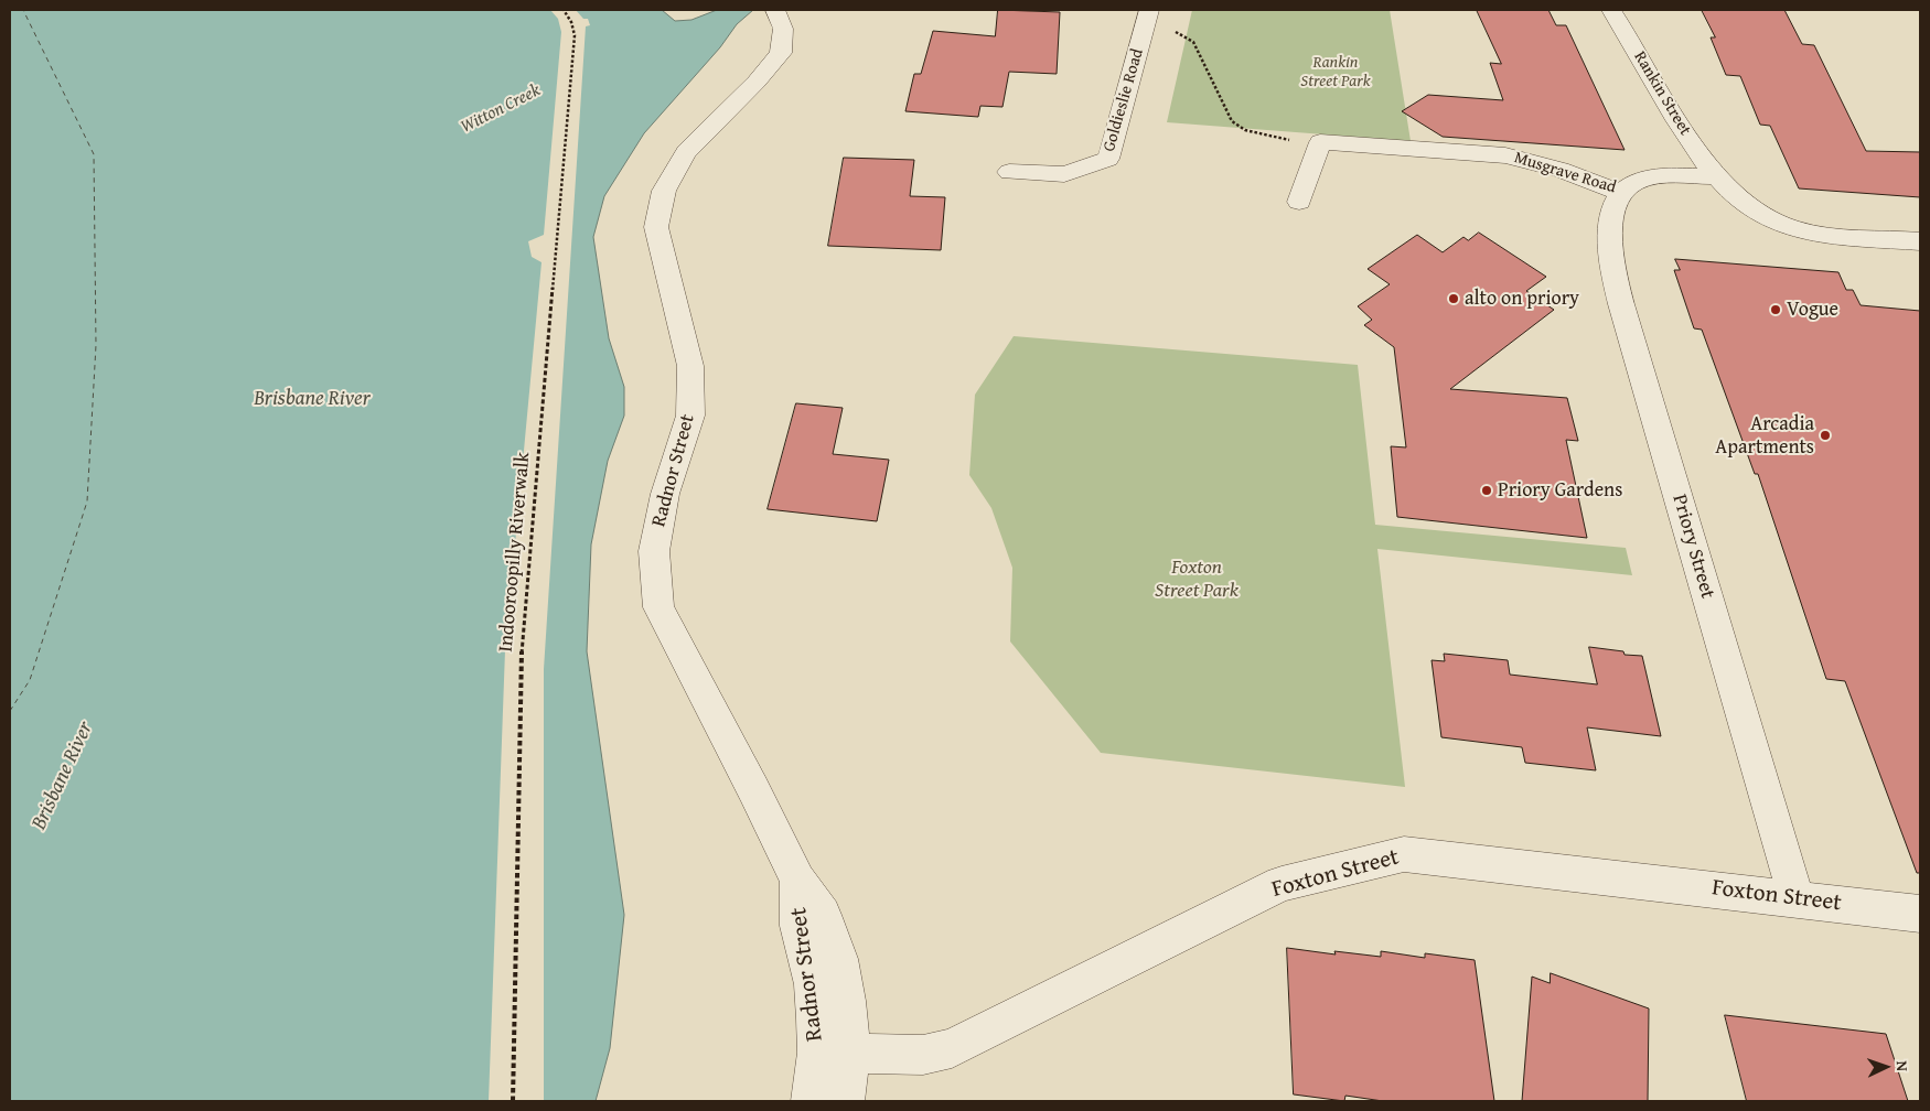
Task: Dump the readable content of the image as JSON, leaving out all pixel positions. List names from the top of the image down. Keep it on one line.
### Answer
{"streets":{"street":["Rankin Street","Goldieslie Road","Musgrave Road","Radnor Street","Priory Street","Foxton Street"],"path":["Indooroopilly Riverwalk"]},"crossings":[["Rankin Street","Musgrave Road"],["Musgrave Road","Priory Street"],["Radnor Street","Foxton Street"],["Priory Street","Foxton Street"]],"water":["Witton Creek","Brisbane River"],"parks":["Rankin Street Park","Foxton Street Park"],"places":["alto on priory","Vogue","Arcadia Apartments","Priory Gardens"],"north":"right"}
